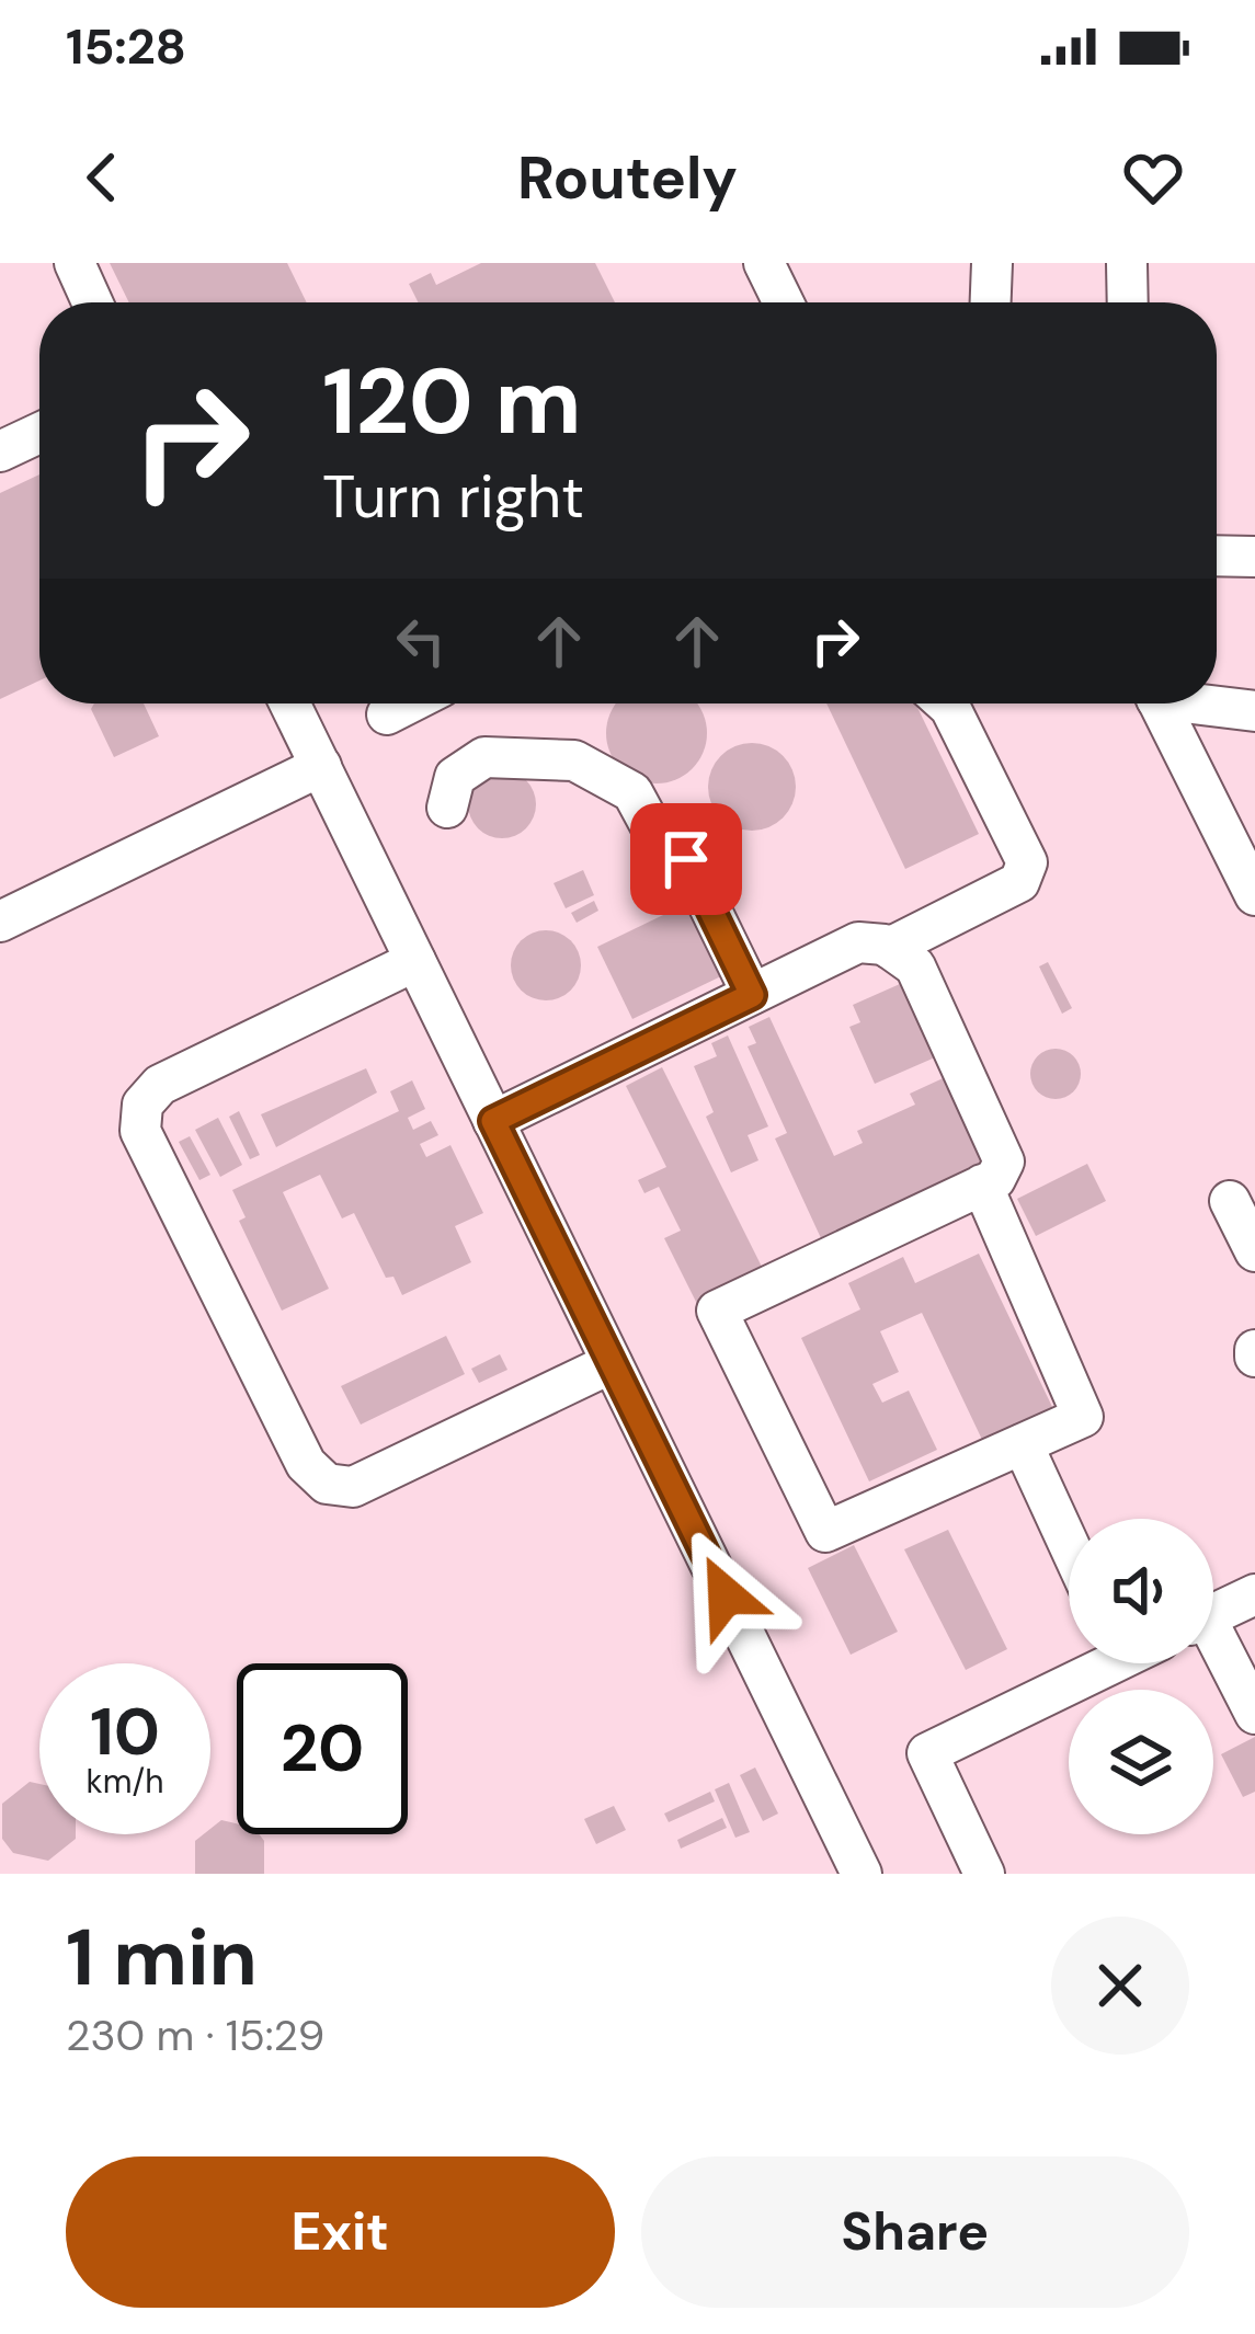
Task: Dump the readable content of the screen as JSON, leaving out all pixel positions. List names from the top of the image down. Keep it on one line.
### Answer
{"page":{"status":"15:28","header":"Routely","turn":["120 m","Turn right"],"speed":"10 km/h","limit":"20","heading":["1 min","230 m · 15:29"],"buttons":["Exit","Share"]}}
